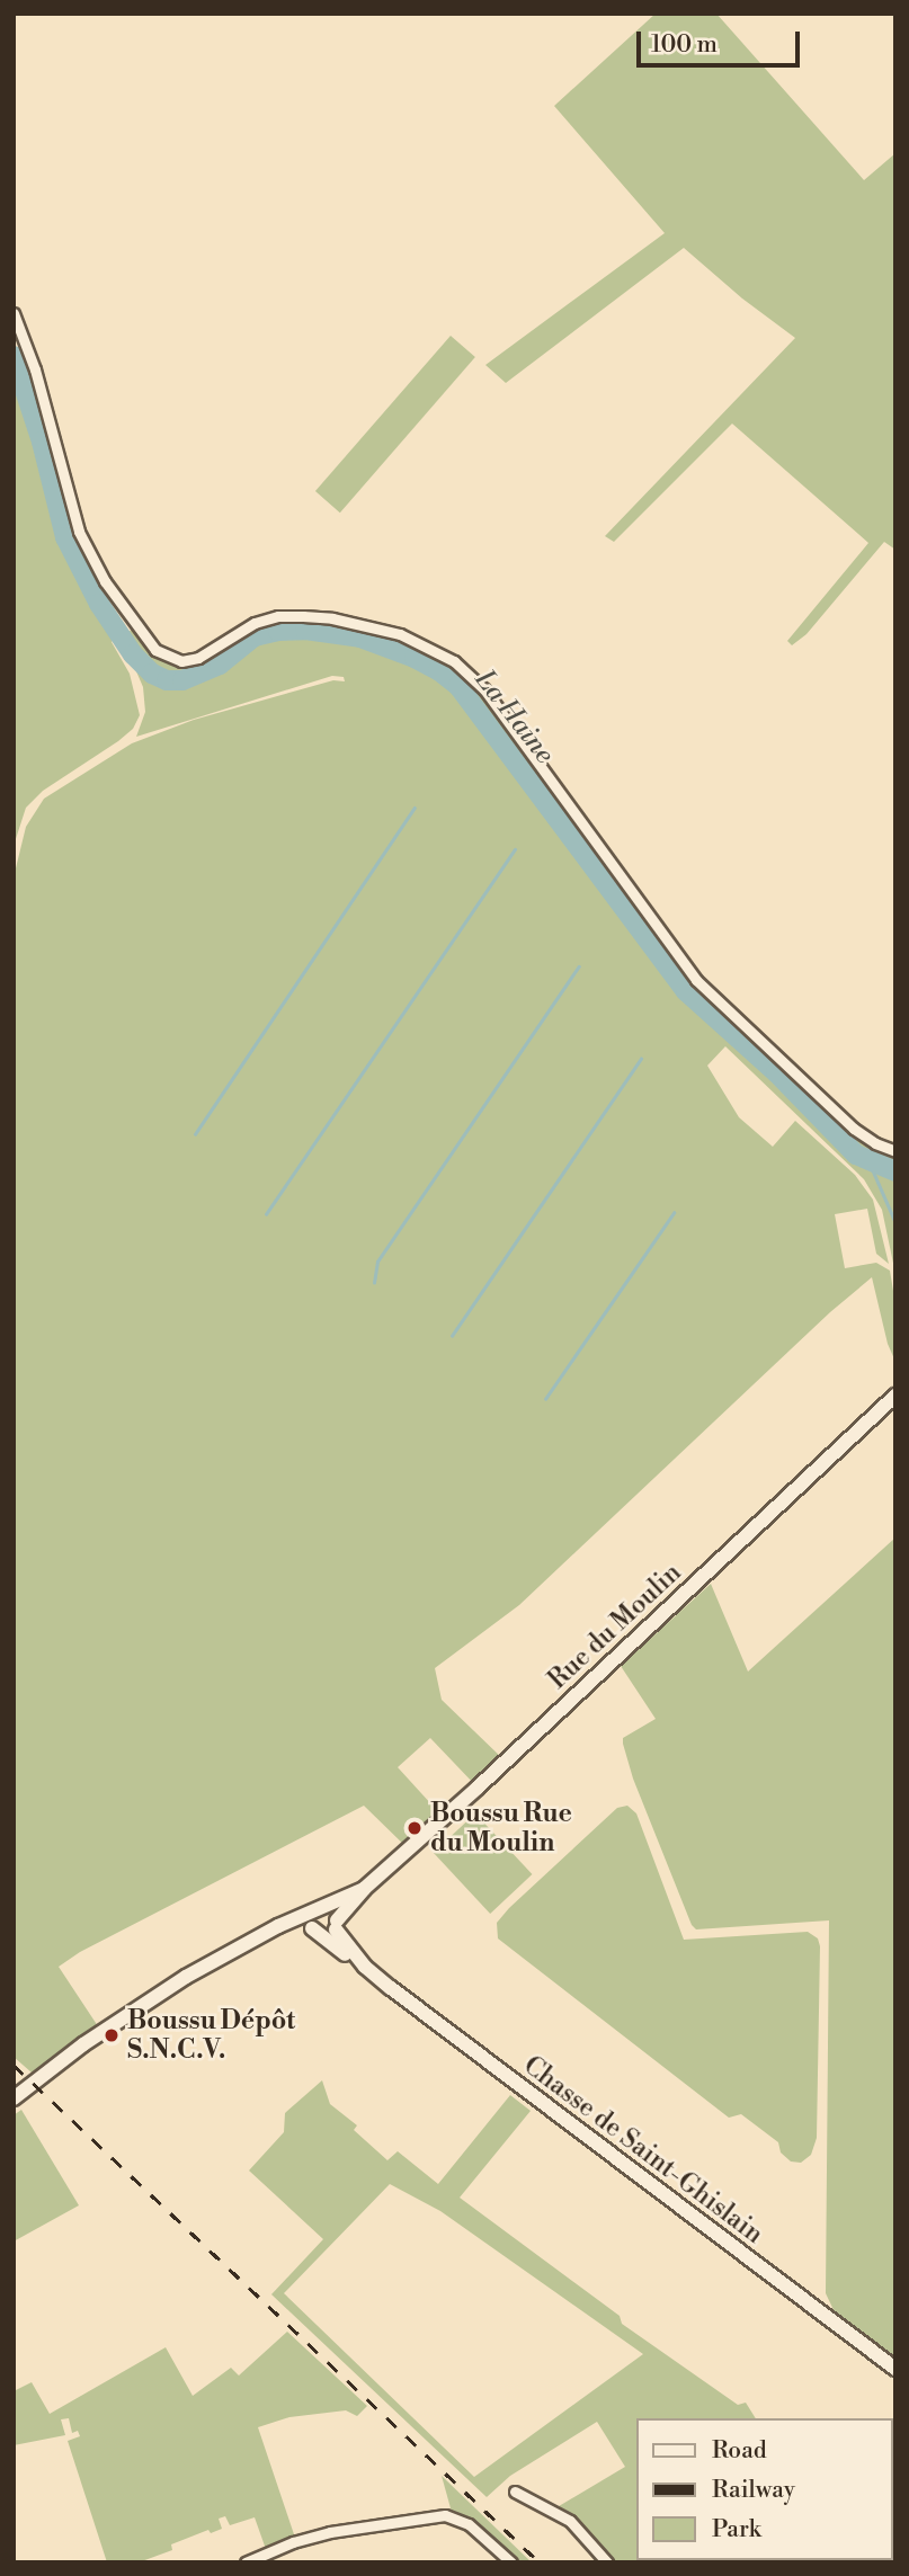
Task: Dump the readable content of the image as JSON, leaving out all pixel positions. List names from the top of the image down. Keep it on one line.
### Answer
{"streets":{"street":["Rue du Moulin","Chasse de Saint-Ghislain"]},"crossings":[["Rue du Moulin","Chasse de Saint-Ghislain"]],"water":["La Haine"],"places":["Boussu Rue du Moulin","Boussu Dépôt S.N.C.V."],"legend":["Road","Railway","Park"],"scale_bar":"100 m"}
